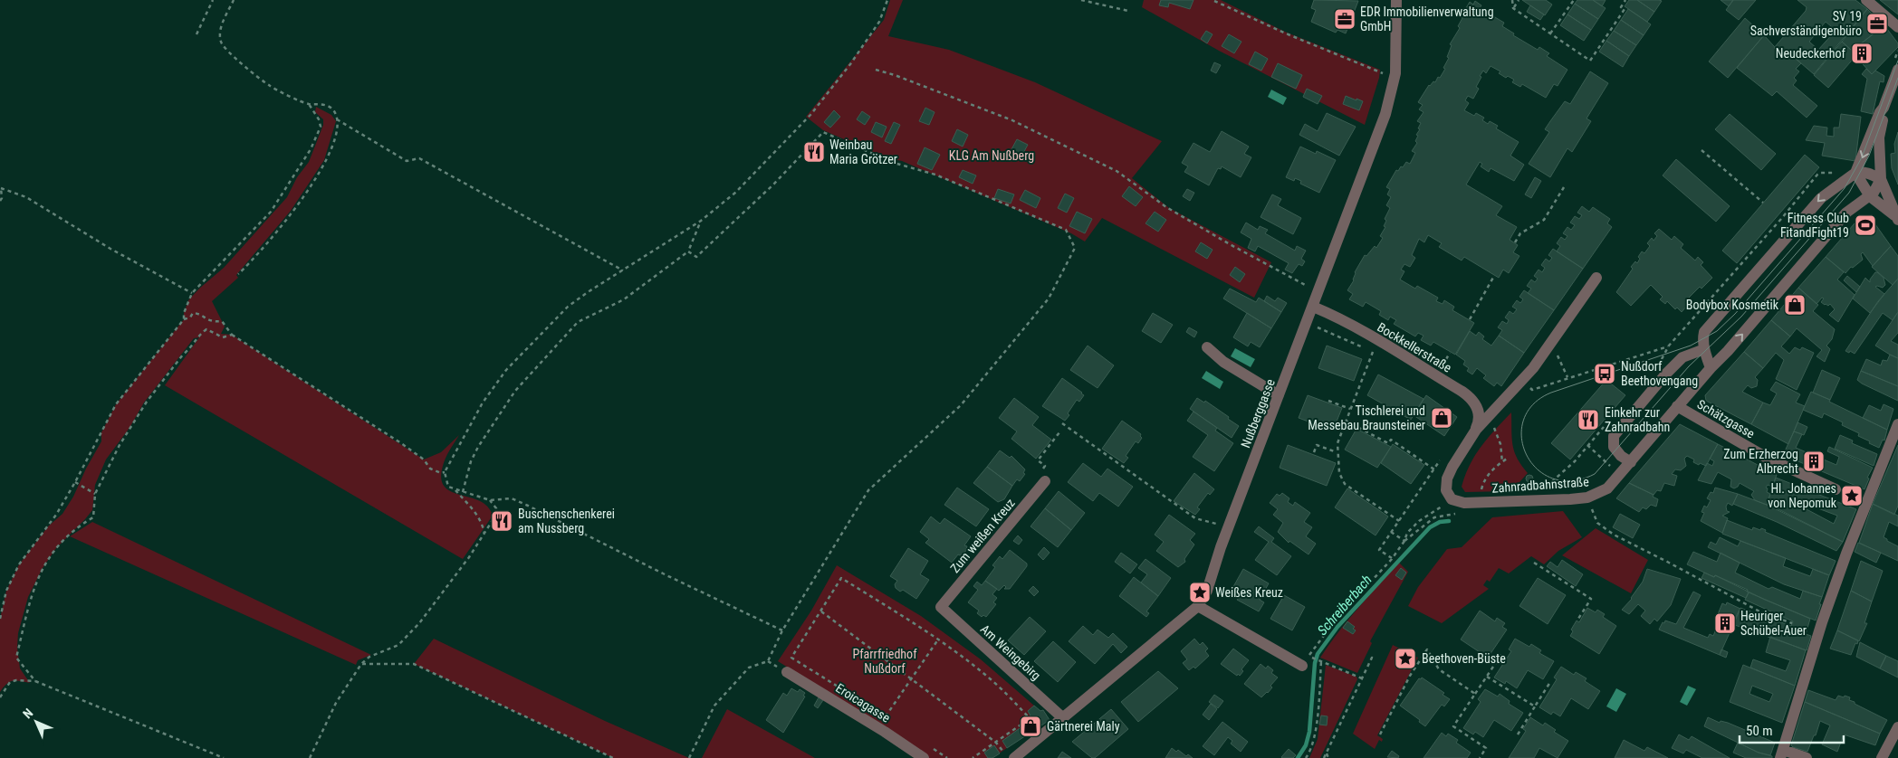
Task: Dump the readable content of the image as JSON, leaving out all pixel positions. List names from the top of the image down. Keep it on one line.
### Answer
{"streets":{"street":["Bockkellerstraße","Nußberggasse","Schätzgasse","Zahnradbahnstraße","Zum weißen Kreuz","Am Weingebirg","Eroicagasse"]},"crossings":[["Bockkellerstraße","Nußberggasse"],["Nußberggasse","Am Weingebirg"],["Schätzgasse","Zahnradbahnstraße"],["Zum weißen Kreuz","Am Weingebirg"]],"water":["Schreiberbach"],"parks":["KLG Am Nußberg","Pfarrfriedhof Nußdorf"],"places":{"office":["EDR Immobilienverwaltung GmbH","SV 19 Sachverständigenbüro"],"building":["Neudeckerhof","Zum Erzherzog Albrecht","Heuriger Schübel-Auer"],"restaurant":["Weinbau Maria Grötzer","Einkehr zur Zahnradbahn","Buschenschenkerei am Nussberg"],"sports":["Fitness Club FitandFight19"],"shop":["Bodybox Kosmetik","Tischlerei und Messebau Braunsteiner","Gärtnerei Maly"],"bus stop":["Nußdorf Beethovengang"],"place":["Hl. Johannes von Nepomuk","Weißes Kreuz","Beethoven-Büste"]},"scale_bar":"50 m","north":"top left"}
